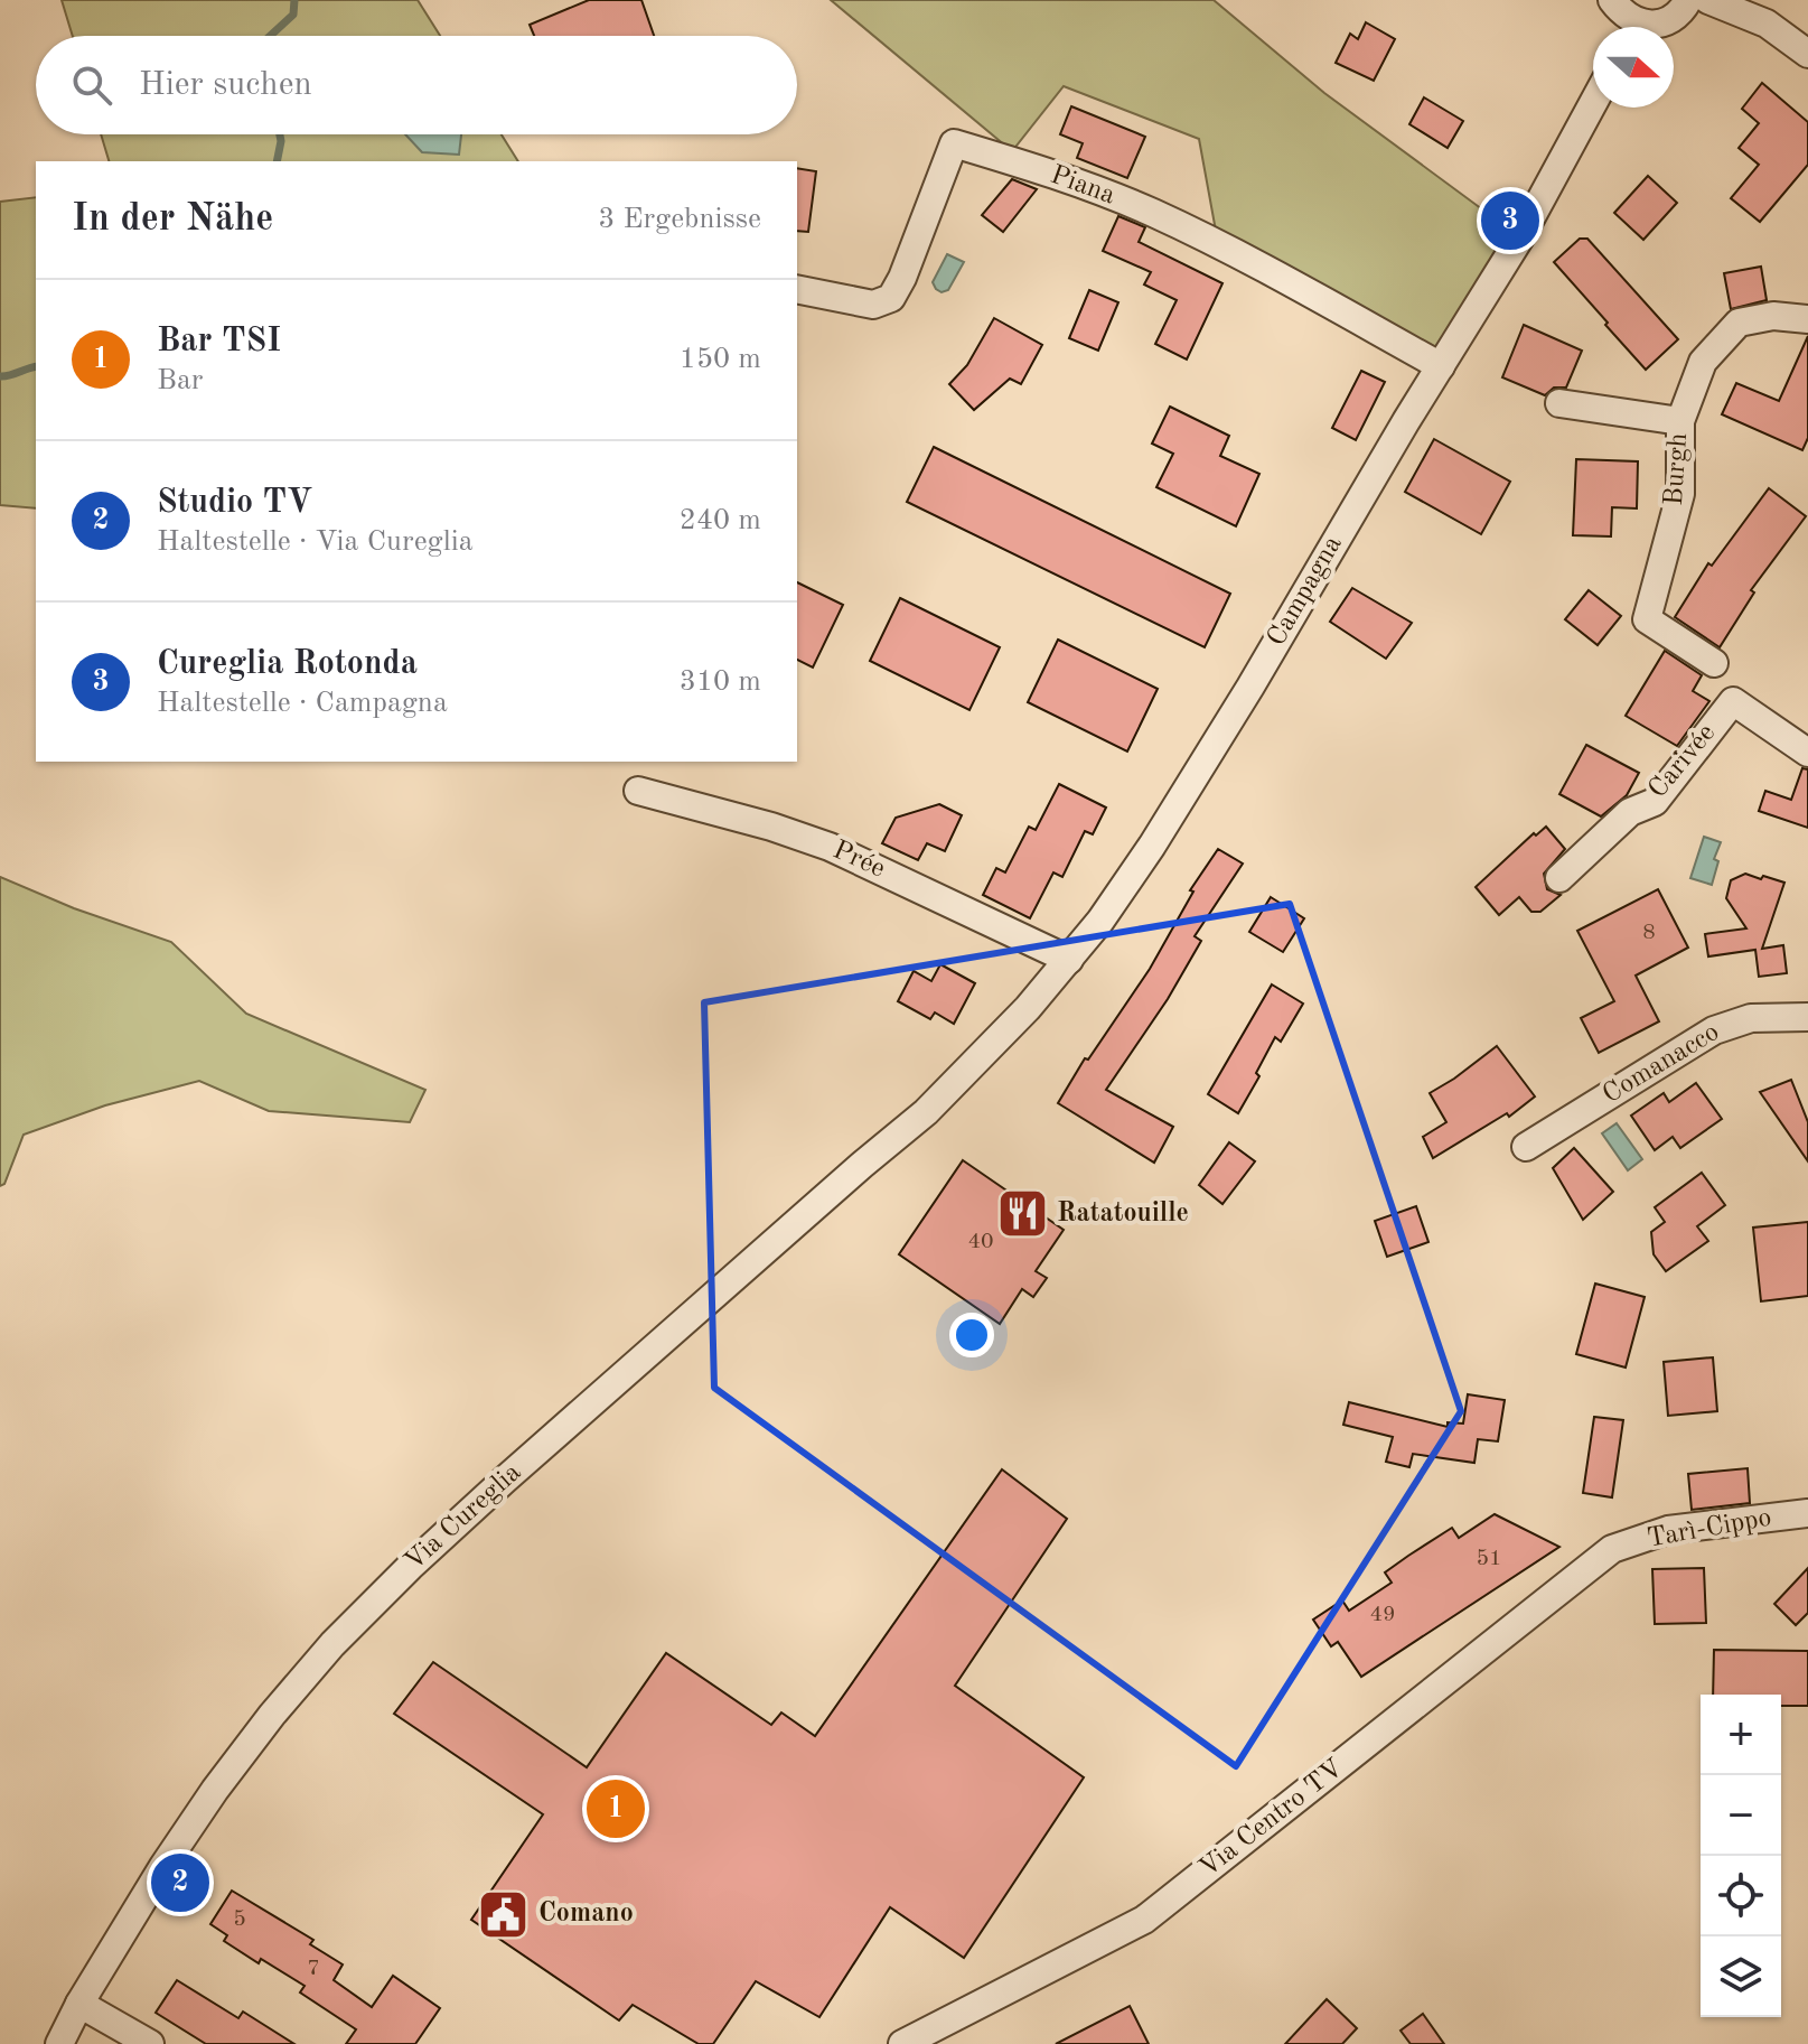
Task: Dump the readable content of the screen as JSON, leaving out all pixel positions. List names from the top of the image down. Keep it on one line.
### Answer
{"streets":{"street":["Piana","Burgh","Campagna","Carivée","Prée","Comanacco","Via Cureglia","Tarì-Cippo","Via Centro TV"]},"crossings":[["Piana","Campagna"],["Campagna","Prée"],["Campagna","Via Cureglia"],["Tarì-Cippo","Via Centro TV"]],"places":{"restaurant":["Ratatouille"],"public building":["Comano"]},"house_numbers":["8","40","51","49","5","7"],"north":"right","page":{"search":"Hier suchen","heading":["In der Nähe","3 Ergebnisse"],"pins":["3","1","2"],"list":[{"mark":"1","name":"Bar TSI","note":"Bar","value":"150 m"},{"mark":"2","name":"Studio TV","note":"Haltestelle · Via Cureglia","value":"240 m"},{"mark":"3","name":"Cureglia Rotonda","note":"Haltestelle · Campagna","value":"310 m"}],"map_buttons":["+","−"]}}
